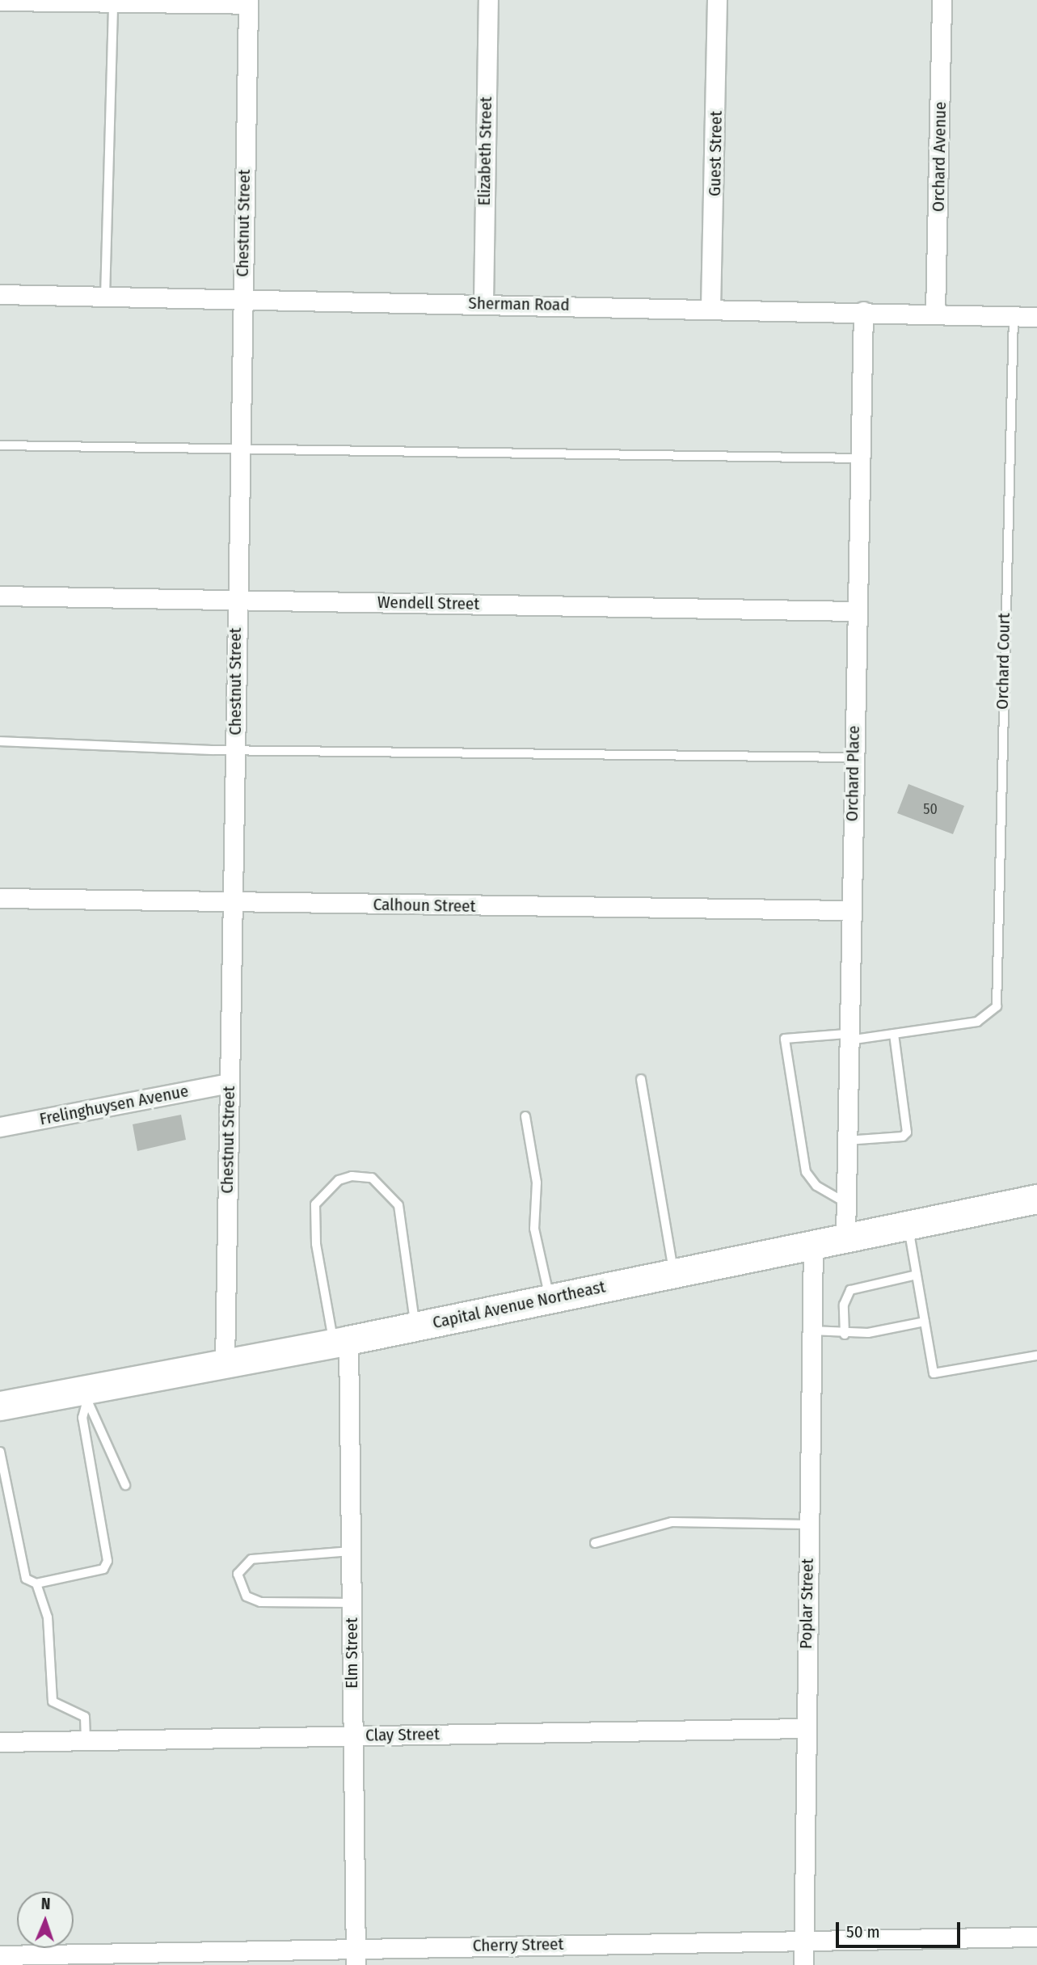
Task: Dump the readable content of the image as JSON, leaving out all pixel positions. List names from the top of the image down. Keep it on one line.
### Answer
{"streets":{"main road":["Capital Avenue Northeast"],"street":["Elizabeth Street","Guest Street","Orchard Avenue","Chestnut Street","Sherman Road","Wendell Street","Orchard Place","Calhoun Street","Frelinghuysen Avenue","Poplar Street","Elm Street","Clay Street","Cherry Street"],"lane":["Orchard Court"]},"crossings":[["Elizabeth Street","Sherman Road"],["Guest Street","Sherman Road"],["Orchard Avenue","Sherman Road"],["Chestnut Street","Sherman Road"],["Chestnut Street","Wendell Street"],["Chestnut Street","Calhoun Street"],["Chestnut Street","Frelinghuysen Avenue"],["Chestnut Street","Capital Avenue Northeast"],["Sherman Road","Orchard Court"],["Sherman Road","Orchard Place"],["Wendell Street","Orchard Place"],["Orchard Place","Calhoun Street"],["Orchard Place","Capital Avenue Northeast"],["Capital Avenue Northeast","Poplar Street"],["Capital Avenue Northeast","Elm Street"],["Poplar Street","Clay Street"],["Poplar Street","Cherry Street"],["Elm Street","Clay Street"],["Elm Street","Cherry Street"]],"house_numbers":["50"],"scale_bar":"50 m","north":"top"}
